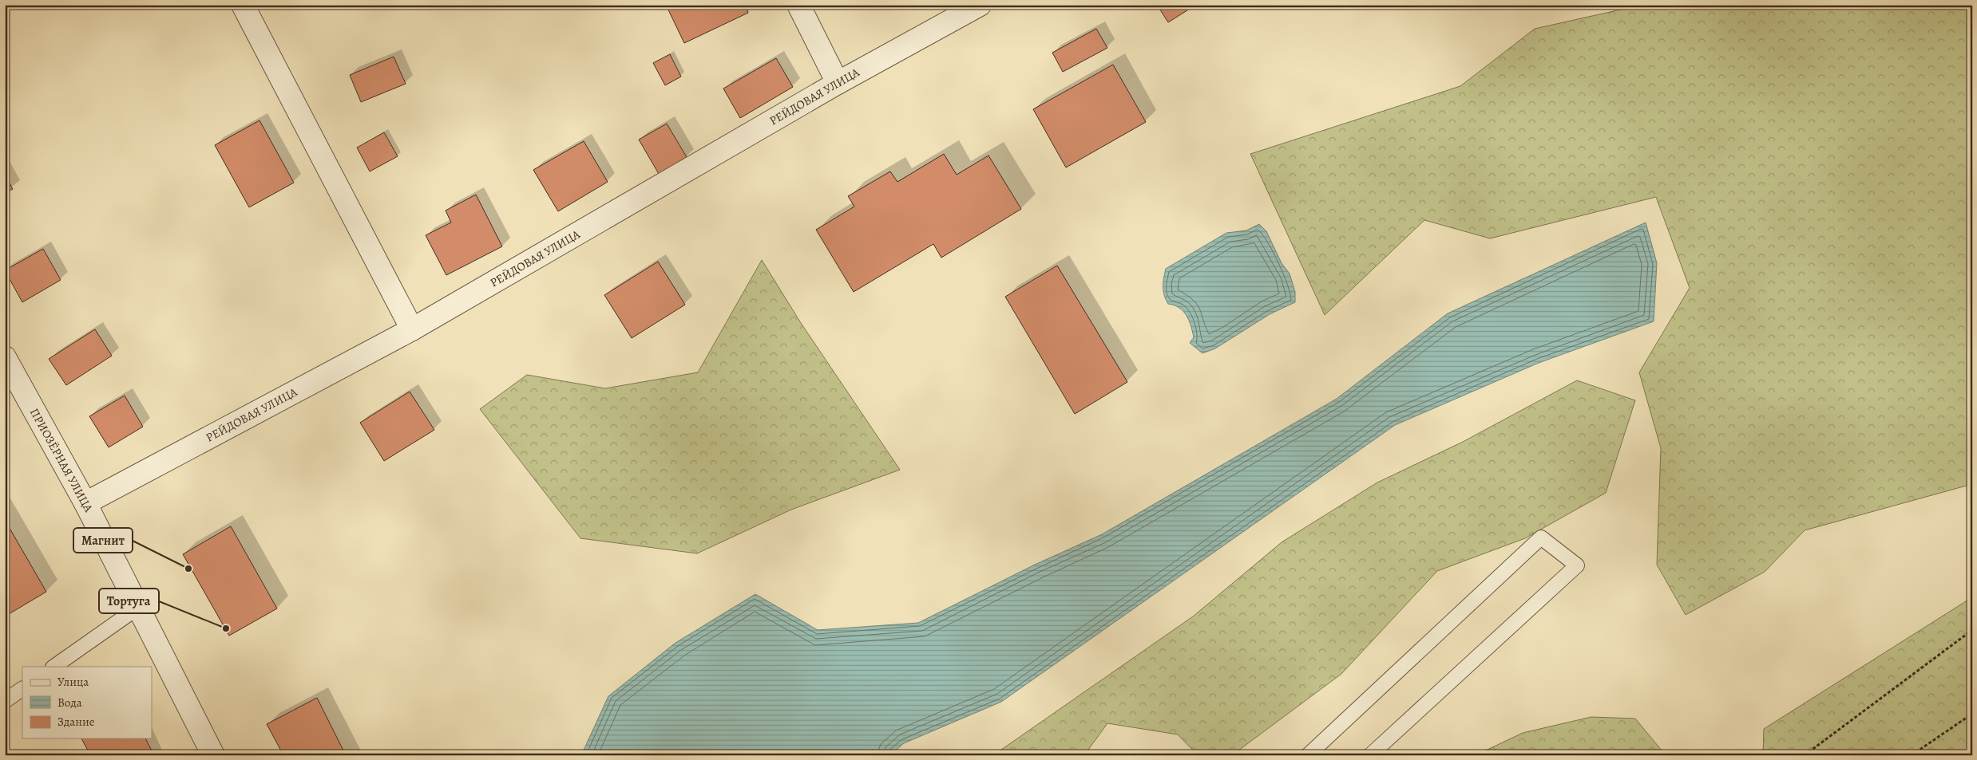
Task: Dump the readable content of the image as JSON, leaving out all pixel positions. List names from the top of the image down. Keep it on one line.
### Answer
{"streets":{"street":["РЕЙДОВАЯ УЛИЦА","ПРИОЗЁРНАЯ УЛИЦА"]},"crossings":[["РЕЙДОВАЯ УЛИЦА","ПРИОЗЁРНАЯ УЛИЦА"]],"places":["Магнит","Тортуга"],"legend":["Улица","Вода","Здание"]}
